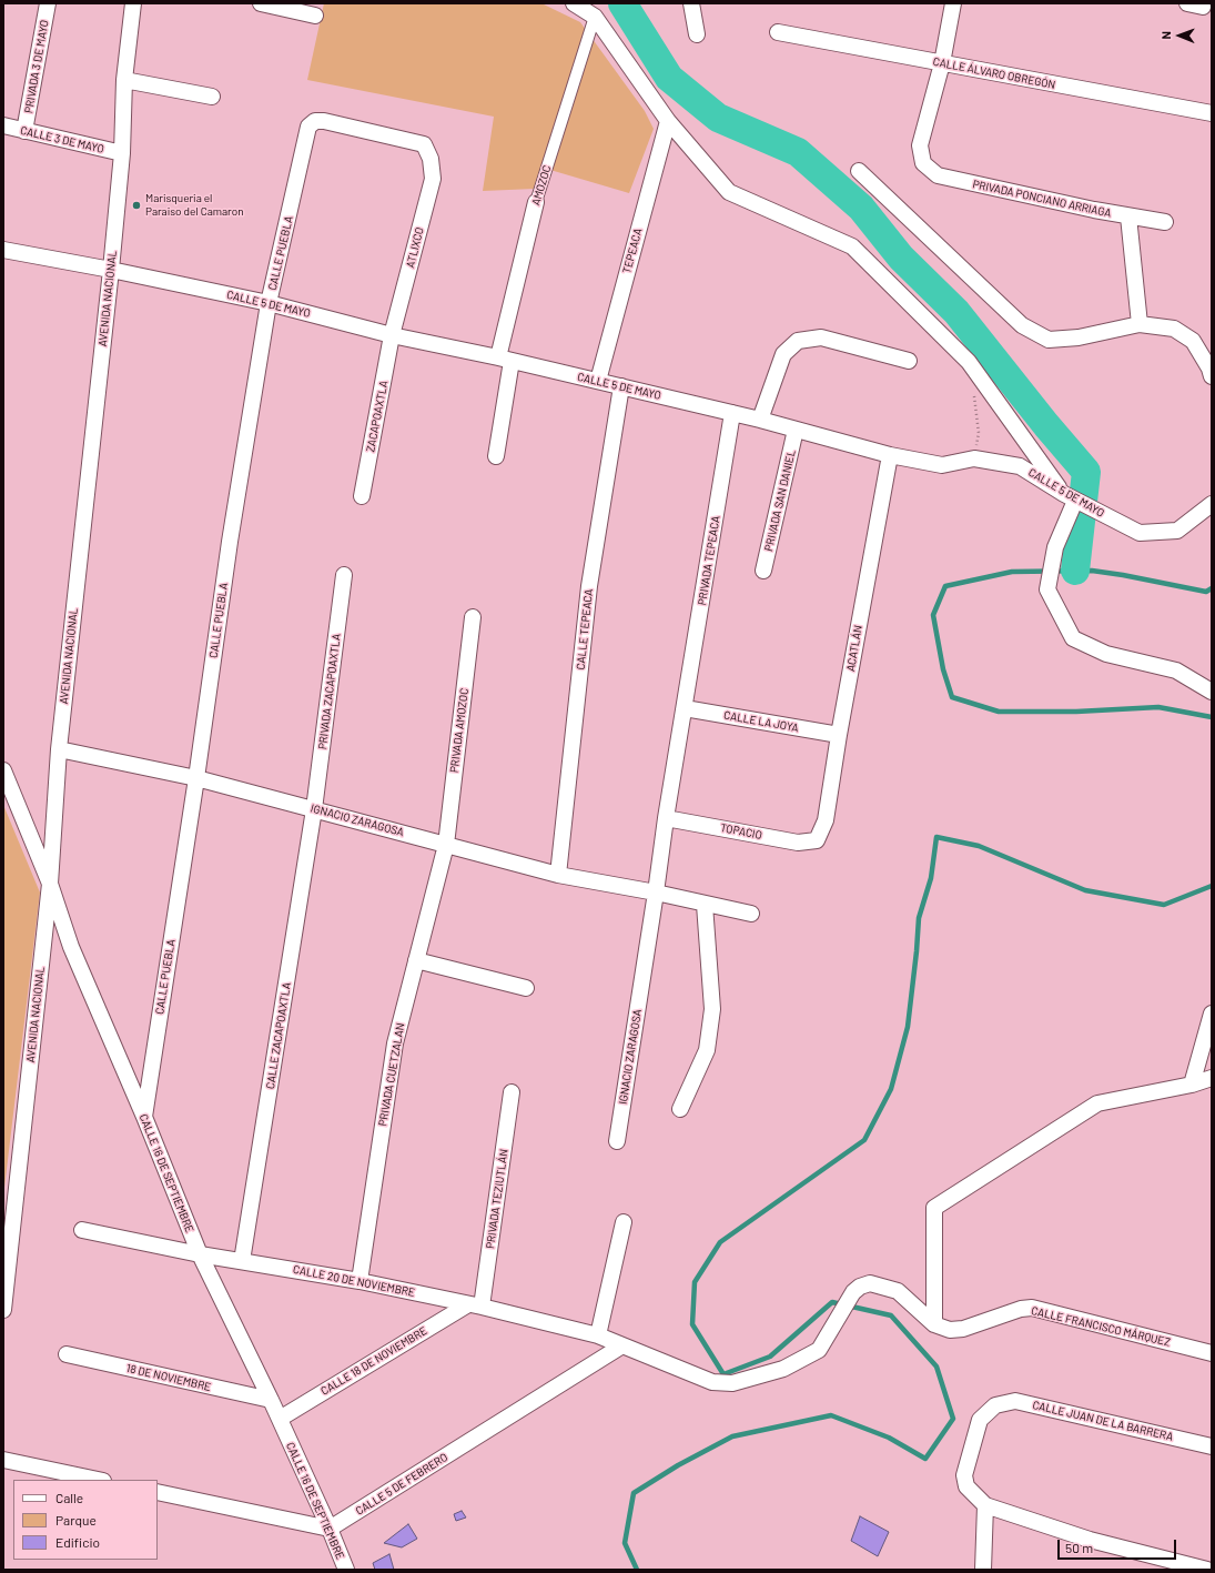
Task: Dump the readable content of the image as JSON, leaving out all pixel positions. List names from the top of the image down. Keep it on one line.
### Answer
{"streets":{"street":["PRIVADA 3 DE MAYO","CALLE ÁLVARO OBREGÓN","CALLE 3 DE MAYO","AMOZOC","PRIVADA PONCIANO ARRIAGA","ATLIXCO","TEPEACA","CALLE PUEBLA","AVENIDA NACIONAL","CALLE 5 DE MAYO","ZACAPOAXTLA","PRIVADA SAN DANIEL","PRIVADA TEPEACA","CALLE TEPEACA","ACATLÁN","PRIVADA ZACAPOAXTLA","CALLE LA JOYA","PRIVADA AMOZOC","IGNACIO ZARAGOSA","TOPACIO","CALLE ZACAPOAXTLA","PRIVADA CUETZALAN","CALLE 16 DE SEPTIEMBRE","PRIVADA TEZIUTLÁN","CALLE 20 DE NOVIEMBRE","CALLE FRANCISCO MÁRQUEZ","CALLE 18 DE NOVIEMBRE","18 DE NOVIEMBRE","CALLE JUAN DE LA BARRERA","CALLE 5 DE FEBRERO"]},"crossings":[["PRIVADA 3 DE MAYO","CALLE 3 DE MAYO"],["CALLE ÁLVARO OBREGÓN","PRIVADA PONCIANO ARRIAGA"],["CALLE 3 DE MAYO","AVENIDA NACIONAL"],["AMOZOC","CALLE 5 DE MAYO"],["ATLIXCO","CALLE PUEBLA"],["ATLIXCO","CALLE 5 DE MAYO"],["ATLIXCO","ZACAPOAXTLA"],["TEPEACA","CALLE 5 DE MAYO"],["CALLE PUEBLA","CALLE 5 DE MAYO"],["CALLE PUEBLA","IGNACIO ZARAGOSA"],["CALLE PUEBLA","CALLE 16 DE SEPTIEMBRE"],["AVENIDA NACIONAL","CALLE 5 DE MAYO"],["AVENIDA NACIONAL","IGNACIO ZARAGOSA"],["AVENIDA NACIONAL","CALLE 16 DE SEPTIEMBRE"],["CALLE 5 DE MAYO","ZACAPOAXTLA"],["CALLE 5 DE MAYO","PRIVADA SAN DANIEL"],["CALLE 5 DE MAYO","PRIVADA TEPEACA"],["CALLE 5 DE MAYO","CALLE TEPEACA"],["CALLE 5 DE MAYO","ACATLÁN"],["PRIVADA TEPEACA","CALLE LA JOYA"],["CALLE TEPEACA","IGNACIO ZARAGOSA"],["ACATLÁN","CALLE LA JOYA"],["ACATLÁN","TOPACIO"],["PRIVADA ZACAPOAXTLA","IGNACIO ZARAGOSA"],["PRIVADA ZACAPOAXTLA","CALLE ZACAPOAXTLA"],["PRIVADA AMOZOC","IGNACIO ZARAGOSA"],["PRIVADA AMOZOC","PRIVADA CUETZALAN"],["IGNACIO ZARAGOSA","CALLE ZACAPOAXTLA"],["IGNACIO ZARAGOSA","PRIVADA CUETZALAN"],["CALLE ZACAPOAXTLA","CALLE 20 DE NOVIEMBRE"],["PRIVADA CUETZALAN","CALLE 20 DE NOVIEMBRE"],["CALLE 16 DE SEPTIEMBRE","CALLE 20 DE NOVIEMBRE"],["CALLE 16 DE SEPTIEMBRE","CALLE 18 DE NOVIEMBRE"],["CALLE 16 DE SEPTIEMBRE","18 DE NOVIEMBRE"],["CALLE 16 DE SEPTIEMBRE","CALLE 5 DE FEBRERO"],["PRIVADA TEZIUTLÁN","CALLE 20 DE NOVIEMBRE"],["PRIVADA TEZIUTLÁN","CALLE 18 DE NOVIEMBRE"],["CALLE 20 DE NOVIEMBRE","CALLE FRANCISCO MÁRQUEZ"],["CALLE 20 DE NOVIEMBRE","CALLE 18 DE NOVIEMBRE"],["CALLE 20 DE NOVIEMBRE","CALLE 5 DE FEBRERO"]],"places":["Marisqueria el Paraiso del Camaron"],"legend":["Calle","Parque","Edificio"],"scale_bar":"50 m","north":"left"}
